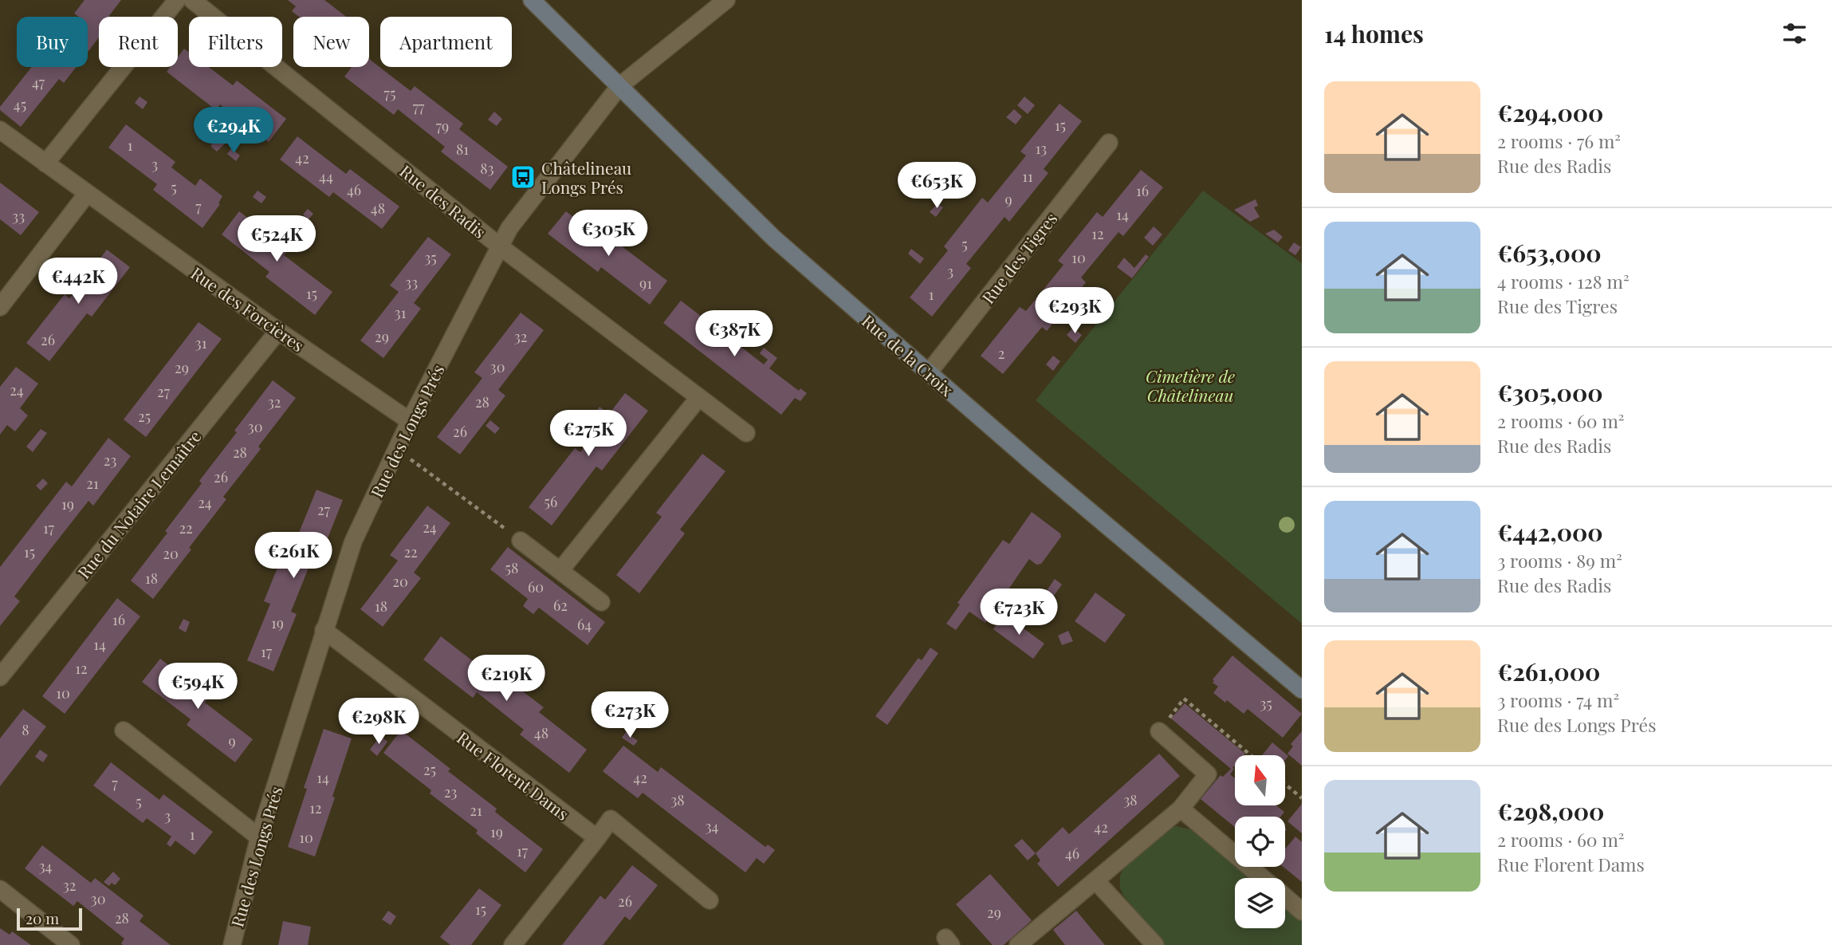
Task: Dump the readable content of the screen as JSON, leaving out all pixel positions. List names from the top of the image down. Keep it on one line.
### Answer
{"streets":{"street":["Rue des Radis","Rue des Tigres","Rue des Forcières","Rue de la Croix","Rue des Longs Prés","Rue du Notaire Lemaître","Rue Florent Dams"]},"crossings":[["Rue des Radis","Rue des Longs Prés"],["Rue des Tigres","Rue de la Croix"],["Rue des Forcières","Rue des Longs Prés"],["Rue des Forcières","Rue du Notaire Lemaître"],["Rue de la Croix","Rue des Longs Prés"],["Rue des Longs Prés","Rue Florent Dams"]],"parks":["Cimetière de Châtelineau"],"places":{"bus stop":["Châtelineau Longs Prés"]},"house_numbers":["47","75","45","77","15","79","1","13","81","42","3","83","44","11","5","46","16","9","7","48","14","33","12","5","35","10","3","33","91","15","1","31","29","32","26","31","2","30","29","24","27","32","28","25","30","26","28","23","26","21","56","24","19","27","24","17","22","15","22","20","58","18","20","60","62","18","16","19","64","14","17","12","10","35","8","48","9","25","14","42","7","23","38","38","5","12","21","3","34","42","19","1","10","17","46","34","32","30","26","15","29","28"],"scale_bar":"20 m","north":"top","page":{"heading":"14 homes","chip":["Buy","Rent","Filters","New","Apartment"],"list":[{"name":"€294,000","note":"2 rooms · 76 m² · Rue des Radis"},{"name":"€653,000","note":"4 rooms · 128 m² · Rue des Tigres"},{"name":"€305,000","note":"2 rooms · 60 m² · Rue des Radis"},{"name":"€442,000","note":"3 rooms · 89 m² · Rue des Radis"},{"name":"€261,000","note":"3 rooms · 74 m² · Rue des Longs Prés"},{"name":"€298,000","note":"2 rooms · 60 m² · Rue Florent Dams"}],"price":["€294K","€653K","€305K","€524K","€442K","€293K","€387K","€275K","€261K","€723K","€219K","€594K","€273K","€298K"],"scale":"20 m"}}
